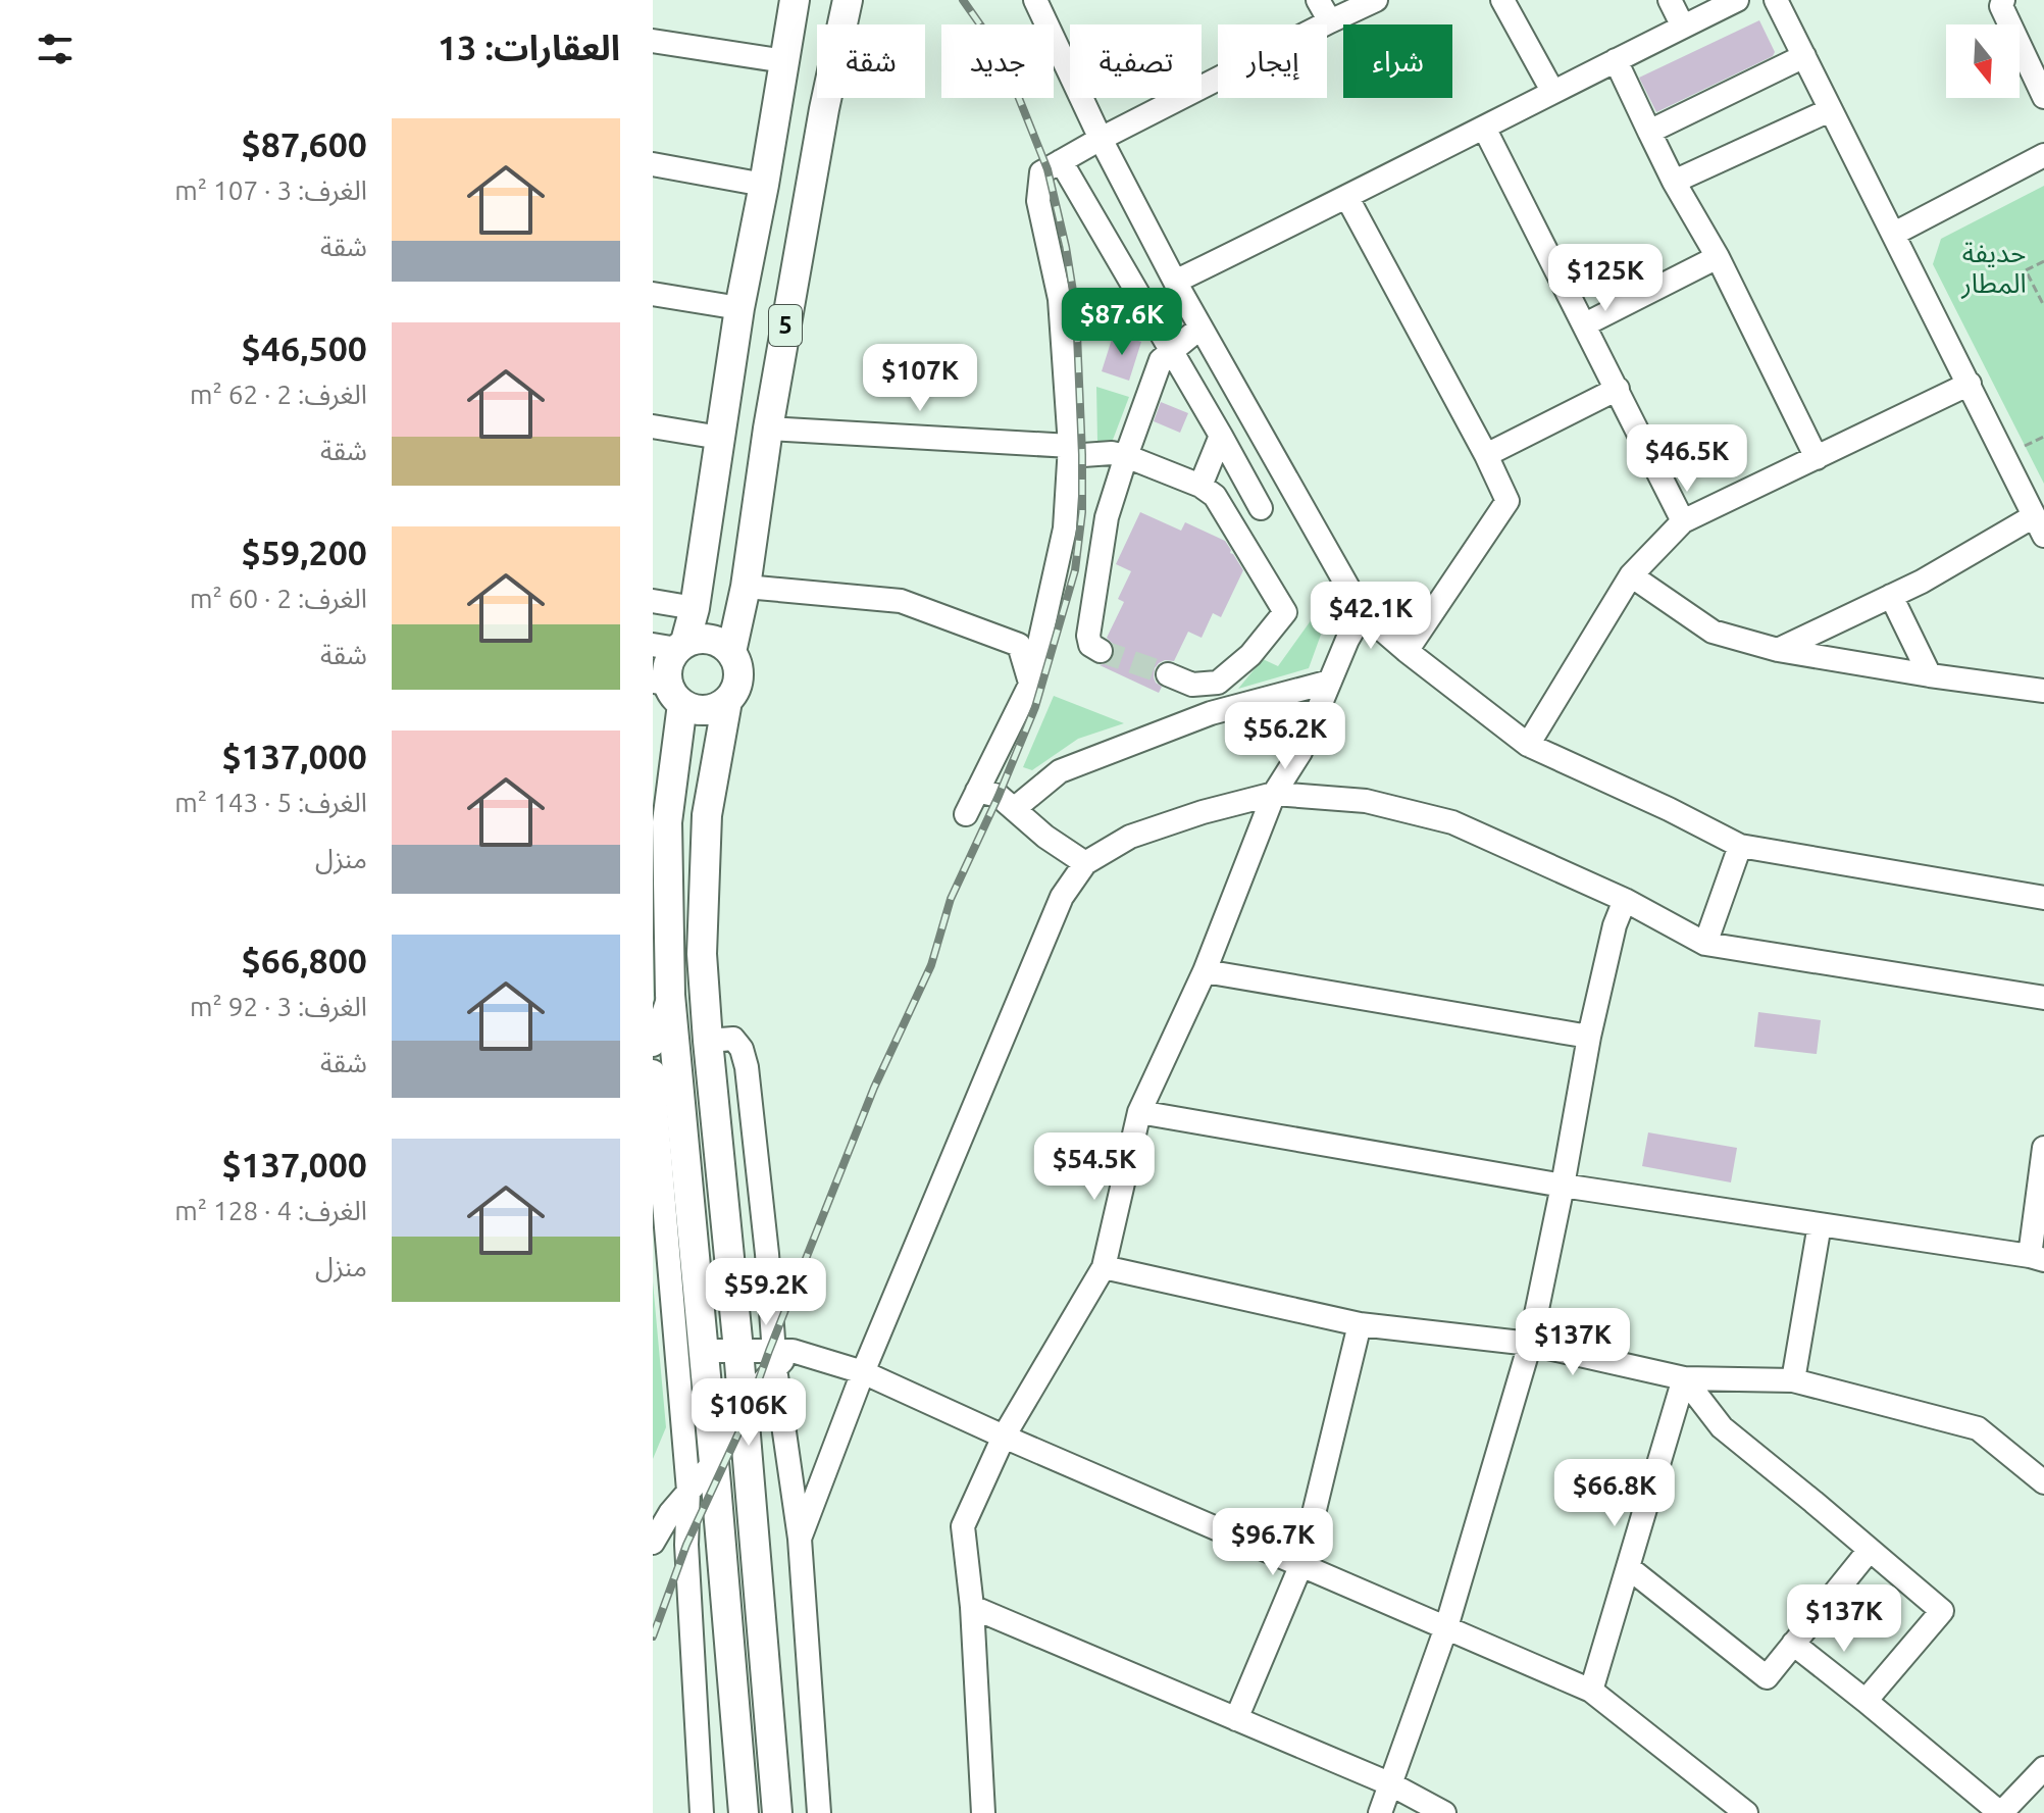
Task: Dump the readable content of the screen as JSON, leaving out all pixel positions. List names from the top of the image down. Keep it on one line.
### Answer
{"streets":{"main road":["5"]},"parks":["حديفة المطار"],"north":"bottom","page":{"heading":"العقارات: 13","chip":["شراء","إيجار","تصفية","جديد","شقة"],"list":[{"name":"$87,600","note":"الغرف: 3 · 107 m² · شقة"},{"name":"$46,500","note":"الغرف: 2 · 62 m² · شقة"},{"name":"$59,200","note":"الغرف: 2 · 60 m² · شقة"},{"name":"$137,000","note":"الغرف: 5 · 143 m² · منزل"},{"name":"$66,800","note":"الغرف: 3 · 92 m² · شقة"},{"name":"$137,000","note":"الغرف: 4 · 128 m² · منزل"}],"price":["$125K","$87.6K","$107K","$46.5K","$42.1K","$56.2K","$54.5K","$59.2K","$137K","$106K","$66.8K","$96.7K","$137K"]}}
